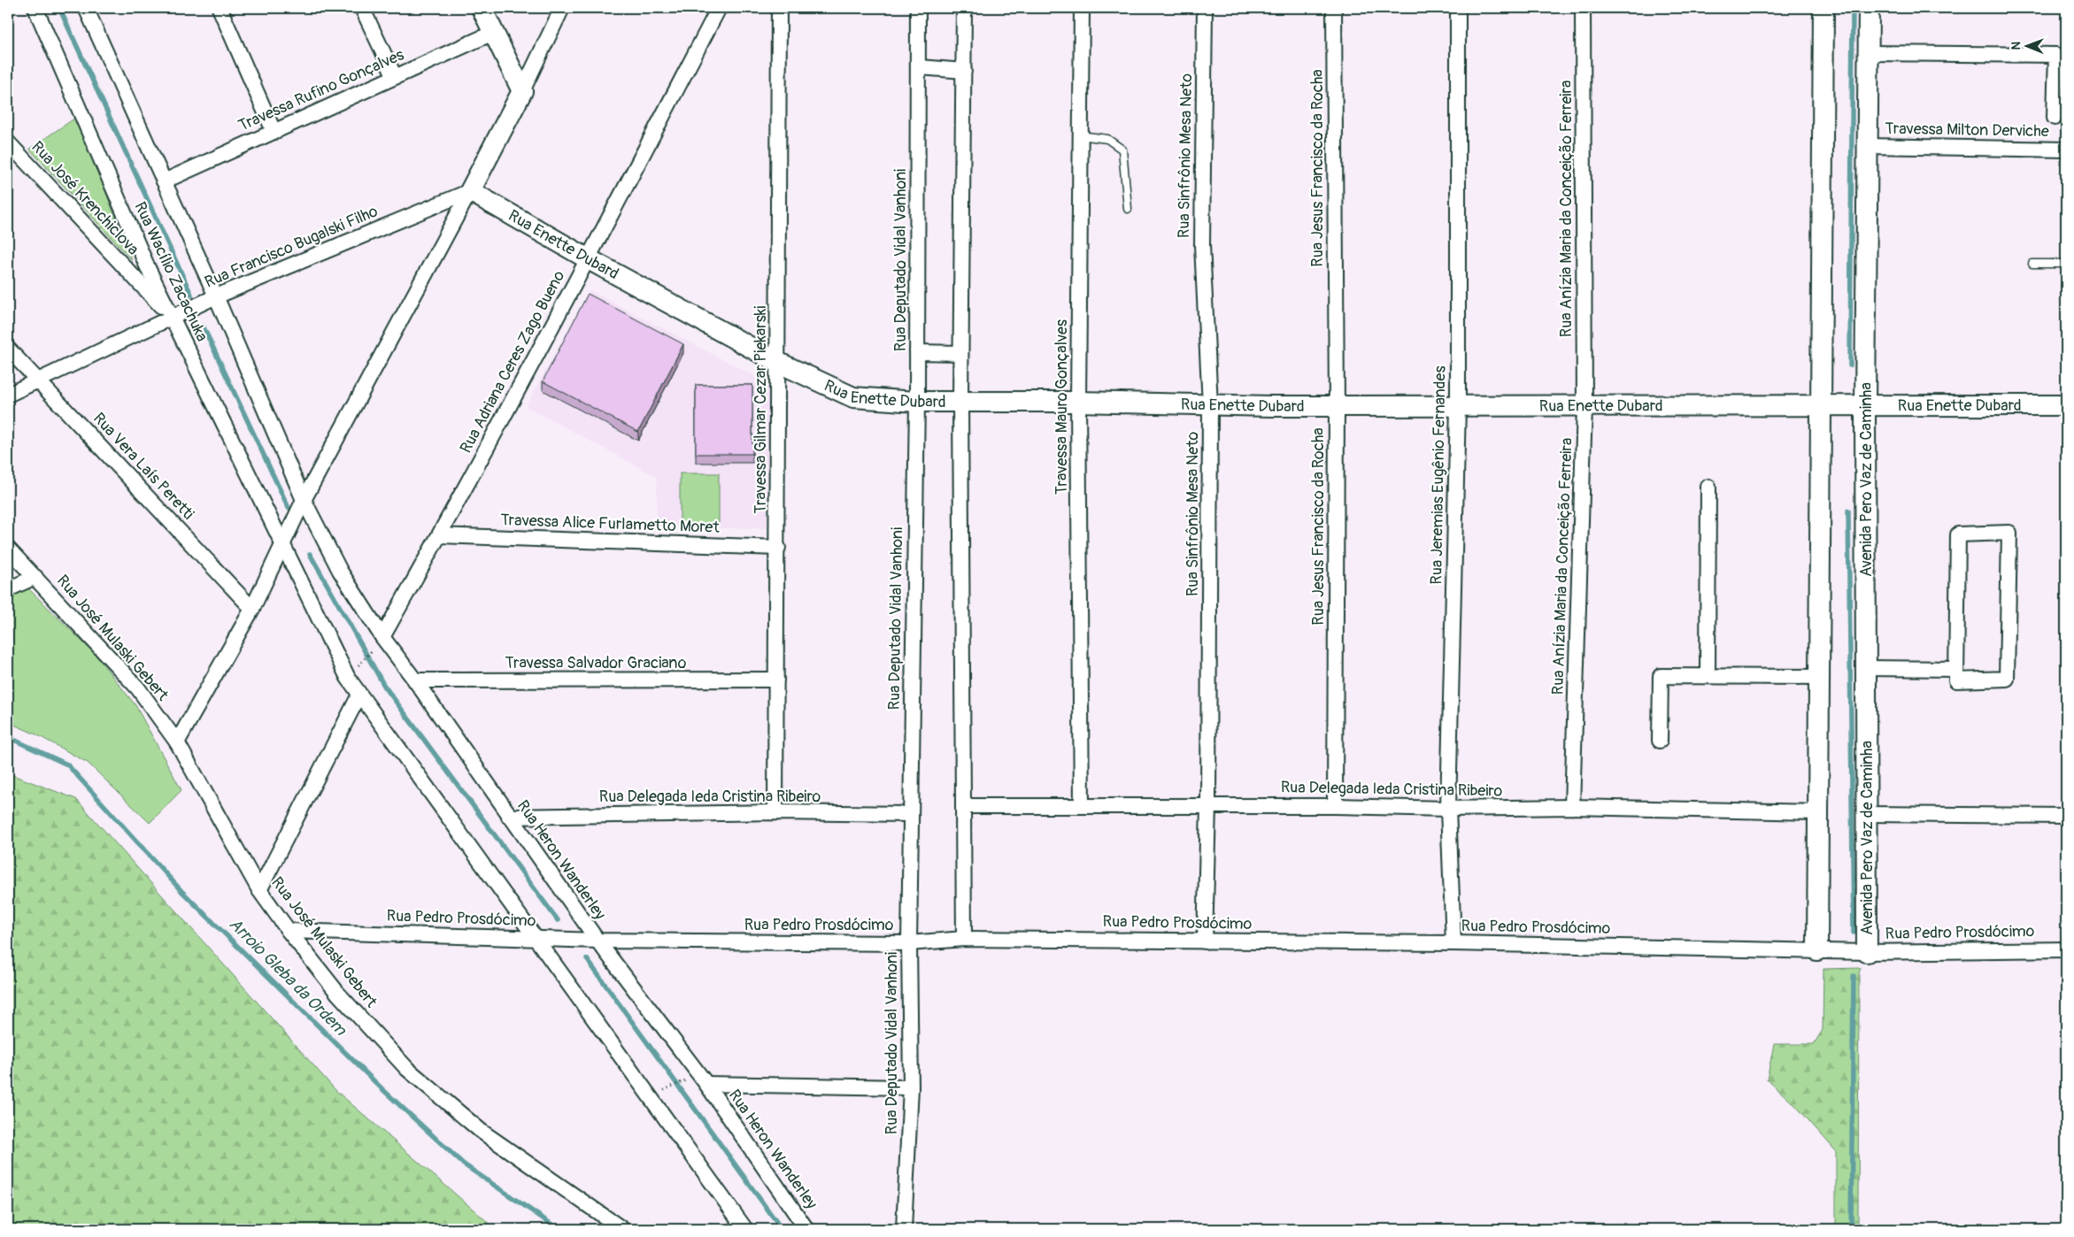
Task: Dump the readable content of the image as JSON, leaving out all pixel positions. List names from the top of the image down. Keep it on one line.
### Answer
{"streets":{"street":["Travessa Rufino Gonçalves","Travessa Milton Derviche","Rua Sinfrônio Mesa Neto","Rua Jesus Francisco da Rocha","Rua José Krenchiclova","Rua Anízia Maria da Conceição Ferreira","Rua Enette Dubard","Rua Francisco Bugalski Filho","Rua Deputado Vidal Vanhoni","Rua Wacílio Zacachuka","Rua Adriana Ceres Zago Bueno","Travessa Mauro Gonçalves","Travessa Gilmar Cezar Piekarski","Rua Vera Laís Peretti","Rua Jeremias Eugênio Fernandes","Avenida Pero Vaz de Caminha","Travessa Alice Furlametto Moret","Rua José Mulaski Gebert","Travessa Salvador Graciano","Rua Delegada Ieda Cristina Ribeiro","Rua Heron Wanderley","Rua Pedro Prosdócimo"]},"crossings":[["Travessa Rufino Gonçalves","Rua Wacílio Zacachuka"],["Travessa Milton Derviche","Avenida Pero Vaz de Caminha"],["Rua Sinfrônio Mesa Neto","Rua Enette Dubard"],["Rua Sinfrônio Mesa Neto","Rua Delegada Ieda Cristina Ribeiro"],["Rua Sinfrônio Mesa Neto","Rua Pedro Prosdócimo"],["Rua Jesus Francisco da Rocha","Rua Enette Dubard"],["Rua Jesus Francisco da Rocha","Rua Delegada Ieda Cristina Ribeiro"],["Rua José Krenchiclova","Rua Francisco Bugalski Filho"],["Rua José Krenchiclova","Rua Wacílio Zacachuka"],["Rua Anízia Maria da Conceição Ferreira","Rua Enette Dubard"],["Rua Anízia Maria da Conceição Ferreira","Rua Delegada Ieda Cristina Ribeiro"],["Rua Enette Dubard","Rua Francisco Bugalski Filho"],["Rua Enette Dubard","Rua Deputado Vidal Vanhoni"],["Rua Enette Dubard","Rua Adriana Ceres Zago Bueno"],["Rua Enette Dubard","Travessa Mauro Gonçalves"],["Rua Enette Dubard","Travessa Gilmar Cezar Piekarski"],["Rua Enette Dubard","Rua Jeremias Eugênio Fernandes"],["Rua Enette Dubard","Avenida Pero Vaz de Caminha"],["Rua Francisco Bugalski Filho","Rua Wacílio Zacachuka"],["Rua Francisco Bugalski Filho","Rua Vera Laís Peretti"],["Rua Deputado Vidal Vanhoni","Rua Delegada Ieda Cristina Ribeiro"],["Rua Deputado Vidal Vanhoni","Rua Pedro Prosdócimo"],["Rua Wacílio Zacachuka","Rua Heron Wanderley"],["Rua Adriana Ceres Zago Bueno","Travessa Alice Furlametto Moret"],["Rua Adriana Ceres Zago Bueno","Rua Heron Wanderley"],["Travessa Mauro Gonçalves","Rua Delegada Ieda Cristina Ribeiro"],["Travessa Gilmar Cezar Piekarski","Travessa Alice Furlametto Moret"],["Travessa Gilmar Cezar Piekarski","Travessa Salvador Graciano"],["Travessa Gilmar Cezar Piekarski","Rua Delegada Ieda Cristina Ribeiro"],["Rua Jeremias Eugênio Fernandes","Rua Delegada Ieda Cristina Ribeiro"],["Rua Jeremias Eugênio Fernandes","Rua Pedro Prosdócimo"],["Avenida Pero Vaz de Caminha","Rua Pedro Prosdócimo"],["Rua José Mulaski Gebert","Rua Pedro Prosdócimo"],["Travessa Salvador Graciano","Rua Heron Wanderley"],["Rua Delegada Ieda Cristina Ribeiro","Rua Heron Wanderley"],["Rua Heron Wanderley","Rua Pedro Prosdócimo"]],"water":["Arroio Gleba da Ordem"],"north":"left"}
